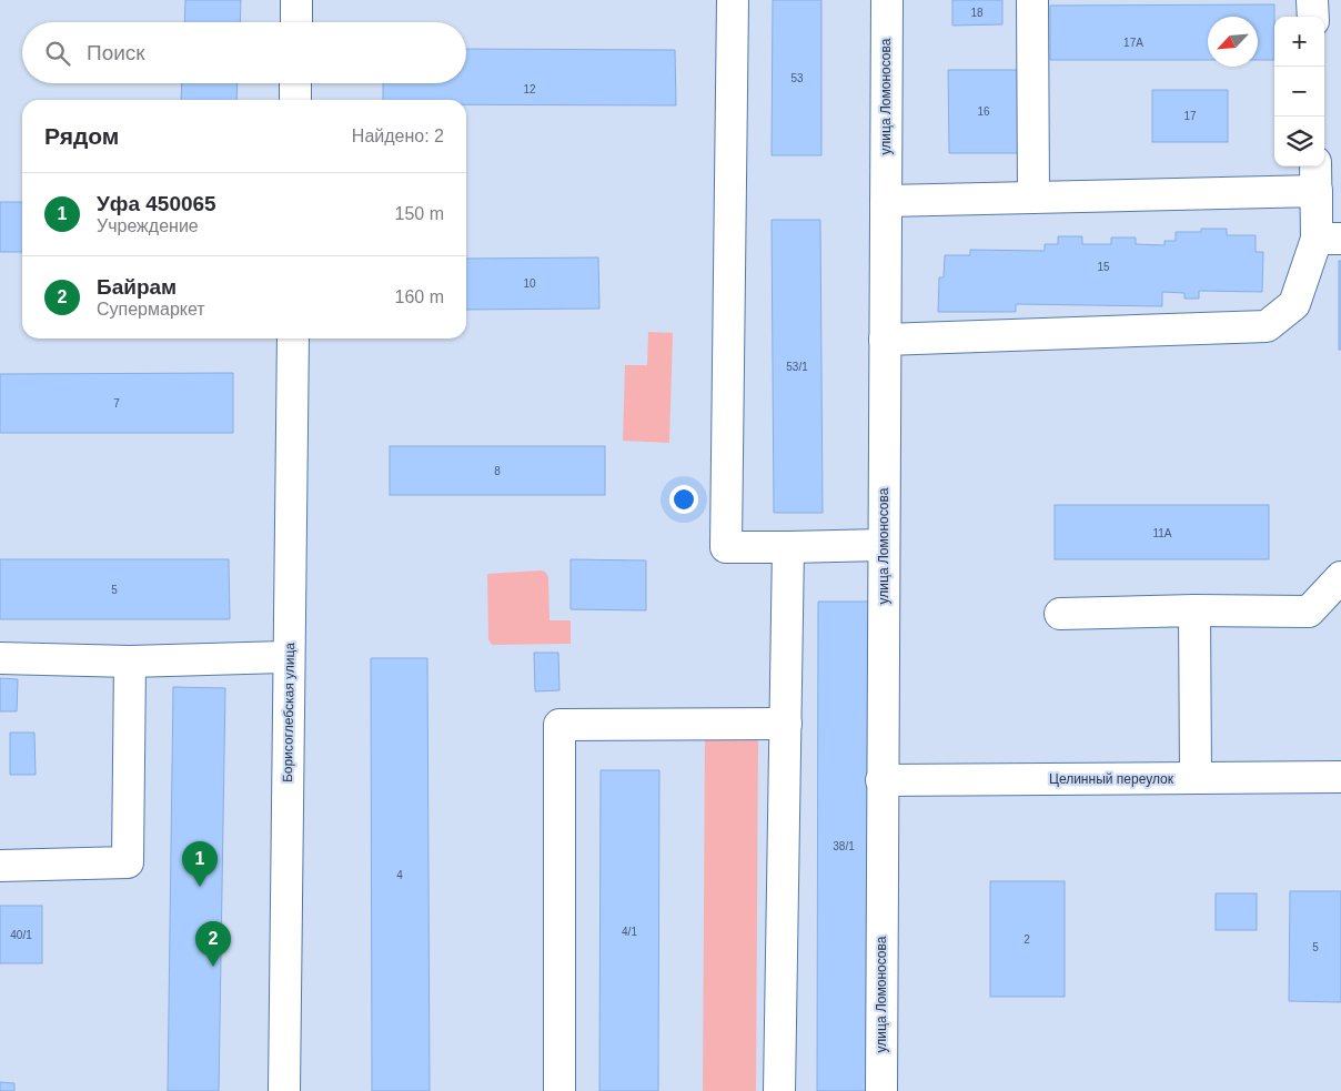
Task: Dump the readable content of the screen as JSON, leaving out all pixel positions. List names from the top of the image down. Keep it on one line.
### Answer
{"streets":{"street":["улица Ломоносова","Борисоглебская улица","Целинный переулок"]},"crossings":[["улица Ломоносова","Целинный переулок"]],"house_numbers":["18","17А","53","12","16","17","15","10","53/1","7","8","11А","5","38/1","4","4/1","40/1","2","5"],"north":"bottom left","page":{"map_buttons":["+","−"],"search":"Поиск","heading":["Рядом","Найдено: 2"],"list":[{"mark":"1","name":"Уфа 450065","note":"Учреждение","value":"150 m"},{"mark":"2","name":"Байрам","note":"Супермаркет","value":"160 m"}],"pins":["1","2"]}}
